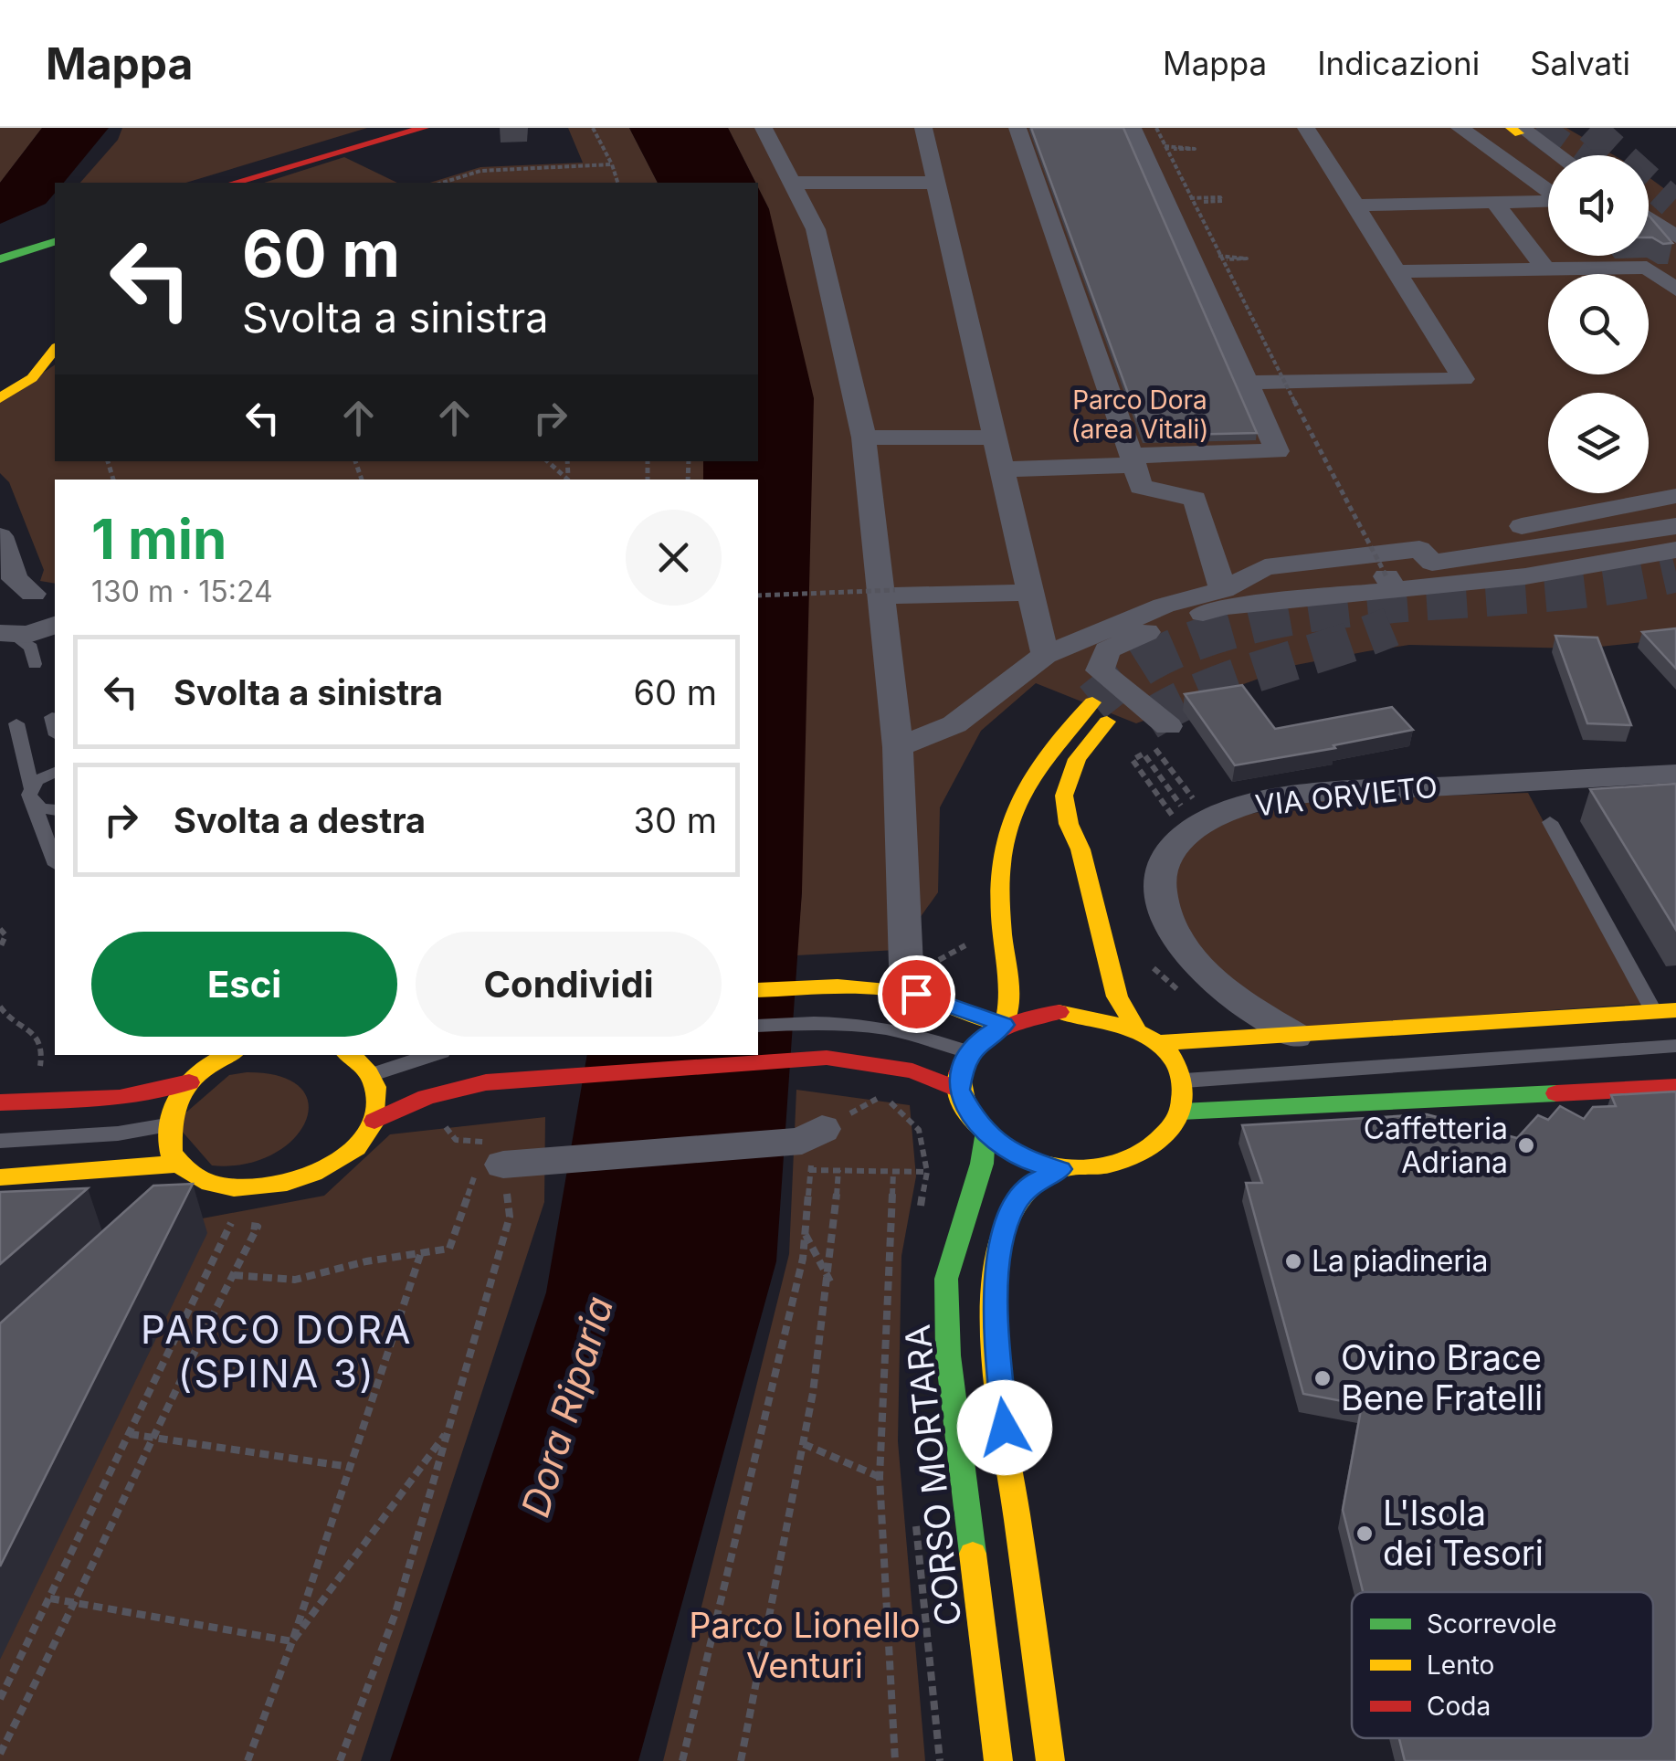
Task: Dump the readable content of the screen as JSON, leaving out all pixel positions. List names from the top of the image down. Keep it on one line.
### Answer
{"streets":{"main road":["CORSO MORTARA"],"street":["VIA ORVIETO"]},"districts":["PARCO DORA (SPINA 3)"],"water":["Dora Riparia"],"parks":["Parco Dora (area Vitali)","Parco Lionello Venturi"],"places":["Caffetteria Adriana","La piadineria","Ovino Brace Bene Fratelli","L'Isola dei Tesori"],"legend":["Scorrevole","Lento","Coda"],"page":{"header":"Mappa","nav":["Mappa","Indicazioni","Salvati"],"turn":["60 m","Svolta a sinistra"],"heading":["1 min","130 m · 15:24"],"list":[{"name":"Svolta a sinistra","value":"60 m"},{"name":"Svolta a destra","value":"30 m"}],"buttons":["Esci","Condividi"]}}
